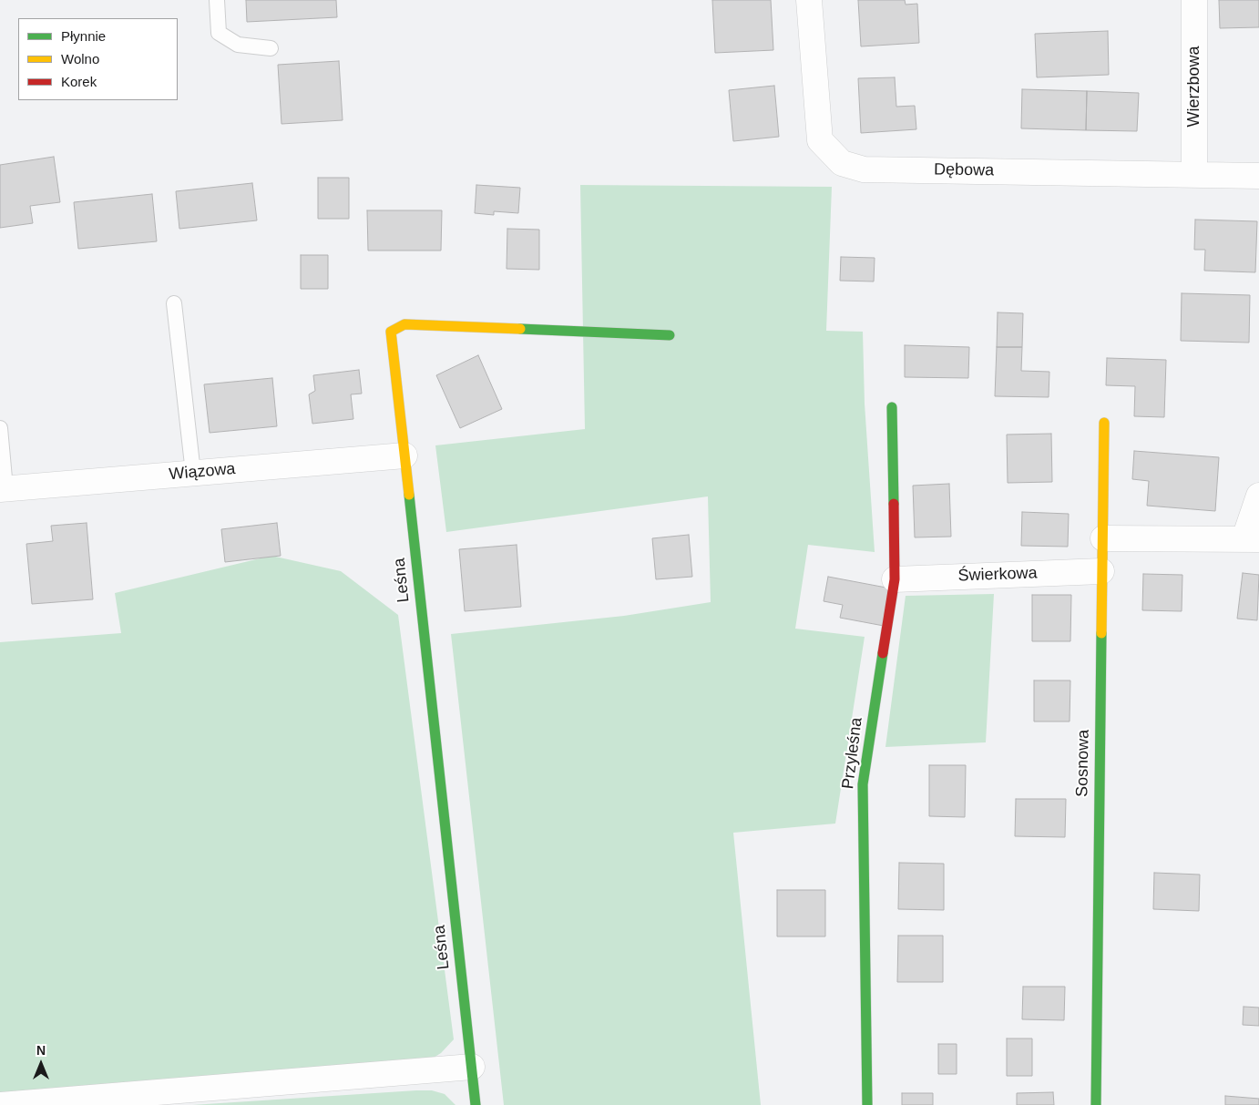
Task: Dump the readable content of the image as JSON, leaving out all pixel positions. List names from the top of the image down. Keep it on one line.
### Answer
{"streets":{"street":["Wierzbowa","Dębowa","Wiązowa","Świerkowa","Leśna","Przyleśna","Sosnowa"]},"crossings":[["Wierzbowa","Dębowa"],["Wiązowa","Leśna"],["Świerkowa","Przyleśna"],["Świerkowa","Sosnowa"]],"legend":["Płynnie","Wolno","Korek"],"north":"top"}
